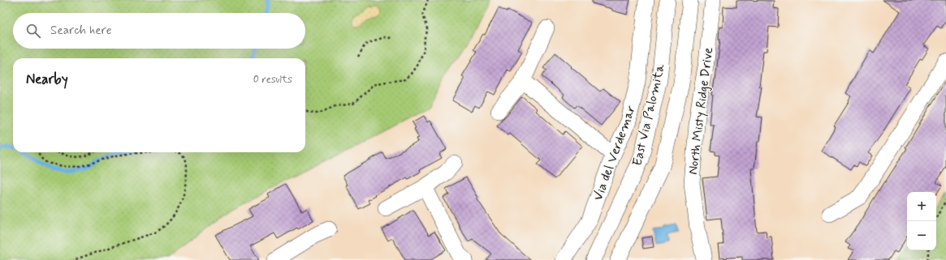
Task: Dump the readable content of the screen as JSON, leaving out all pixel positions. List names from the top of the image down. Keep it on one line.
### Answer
{"streets":{"street":["North Misty Ridge Drive","East Via Palomita","Via del Verdemar"]},"page":{"search":"Search here","heading":["Nearby","0 results"],"map_buttons":["+","−"]}}
